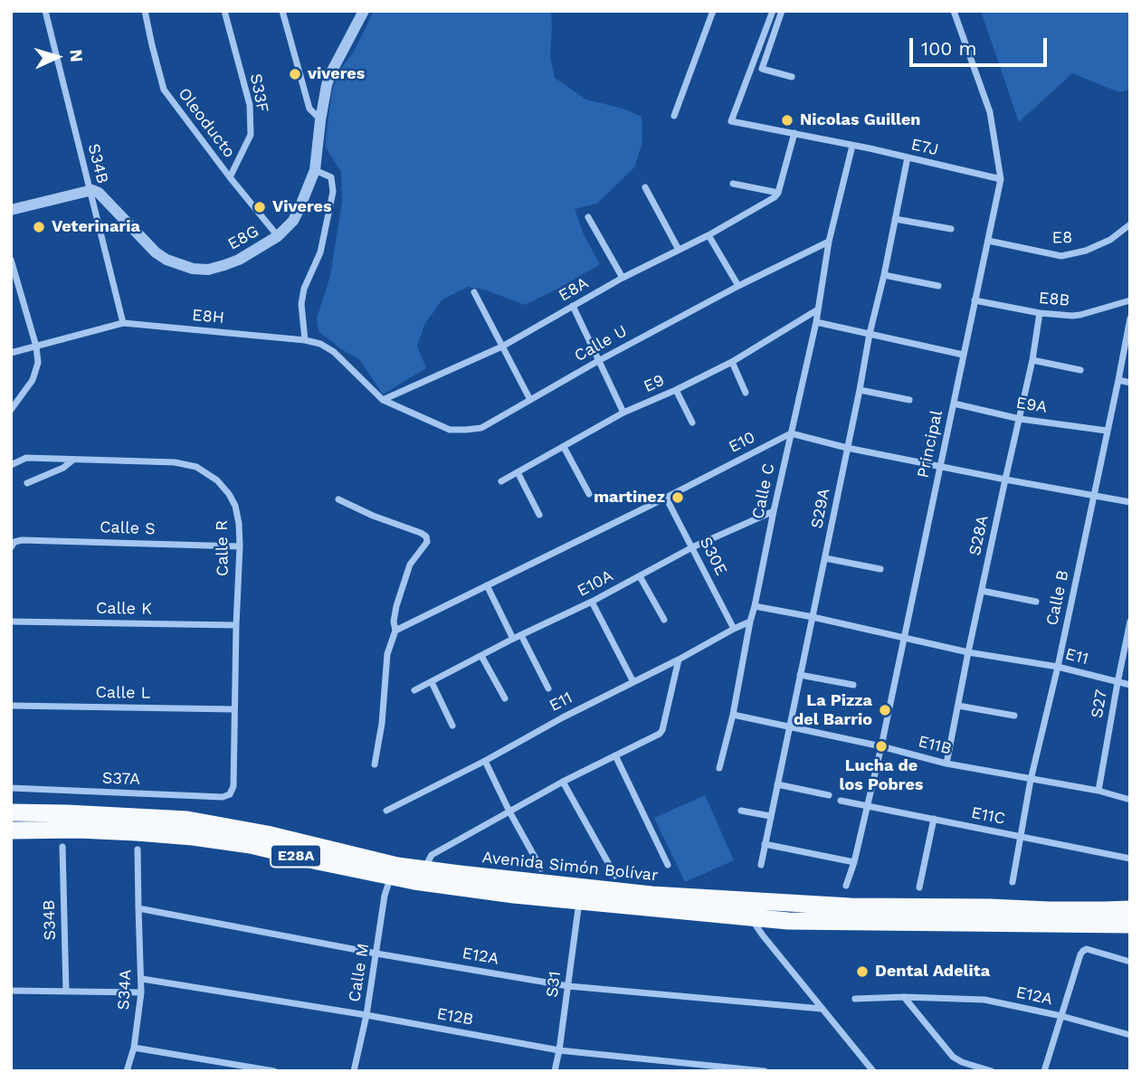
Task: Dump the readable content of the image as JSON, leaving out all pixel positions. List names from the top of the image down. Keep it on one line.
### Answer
{"streets":{"highway":["E28A","Avenida Simón Bolívar"],"street":["S33F","Oleoducto","E7J","S34B","E8G","E8","E8A","E8B","E8H","Calle U","E9","E9A","E10","Principal","Calle C","S29A","Calle S","S28A","Calle R","S30E","E10A","Calle B","Calle K","E11","Calle L","S27","E11B","S37A","E11C","E12A","Calle M","S31","S34A","E12B"]},"crossings":[["S33F","Oleoducto"],["Oleoducto","E8G"],["E7J","Principal"],["E7J","Calle C"],["E7J","S29A"],["S34B","E8G"],["S34B","E8H"],["E8","Principal"],["E8A","E8H"],["E8A","Calle U"],["E8B","Principal"],["E8B","S28A"],["E8H","Calle U"],["Calle U","Calle C"],["E9","Calle C"],["E9A","Principal"],["E9A","S28A"],["E9A","Calle B"],["E10","Calle C"],["E10","S30E"],["Principal","E11"],["Principal","E11B"],["Principal","E11C"],["Calle C","E10A"],["Calle C","E11"],["Calle C","E11B"],["S29A","E11"],["S29A","E11B"],["Calle S","Calle R"],["S28A","E11"],["S28A","E11B"],["Calle R","Calle K"],["Calle R","Calle L"],["Calle R","S37A"],["S30E","E10A"],["S30E","E11"],["Calle B","E11"],["Calle B","E11B"],["Calle B","E11C"],["E11","S27"],["S27","E11B"],["Avenida Simón Bolívar","Calle M"],["Avenida Simón Bolívar","S31"],["E12A","Calle M"],["E12A","S31"],["E12A","S34A"],["Calle M","E12B"],["S31","E12B"],["S34A","E12B"]],"places":["viveres","Nicolas Guillen","Viveres","Veterinaria","martinez","La Pizza del Barrio","Lucha de los Pobres","Dental Adelita"],"scale_bar":"100 m","north":"right"}
